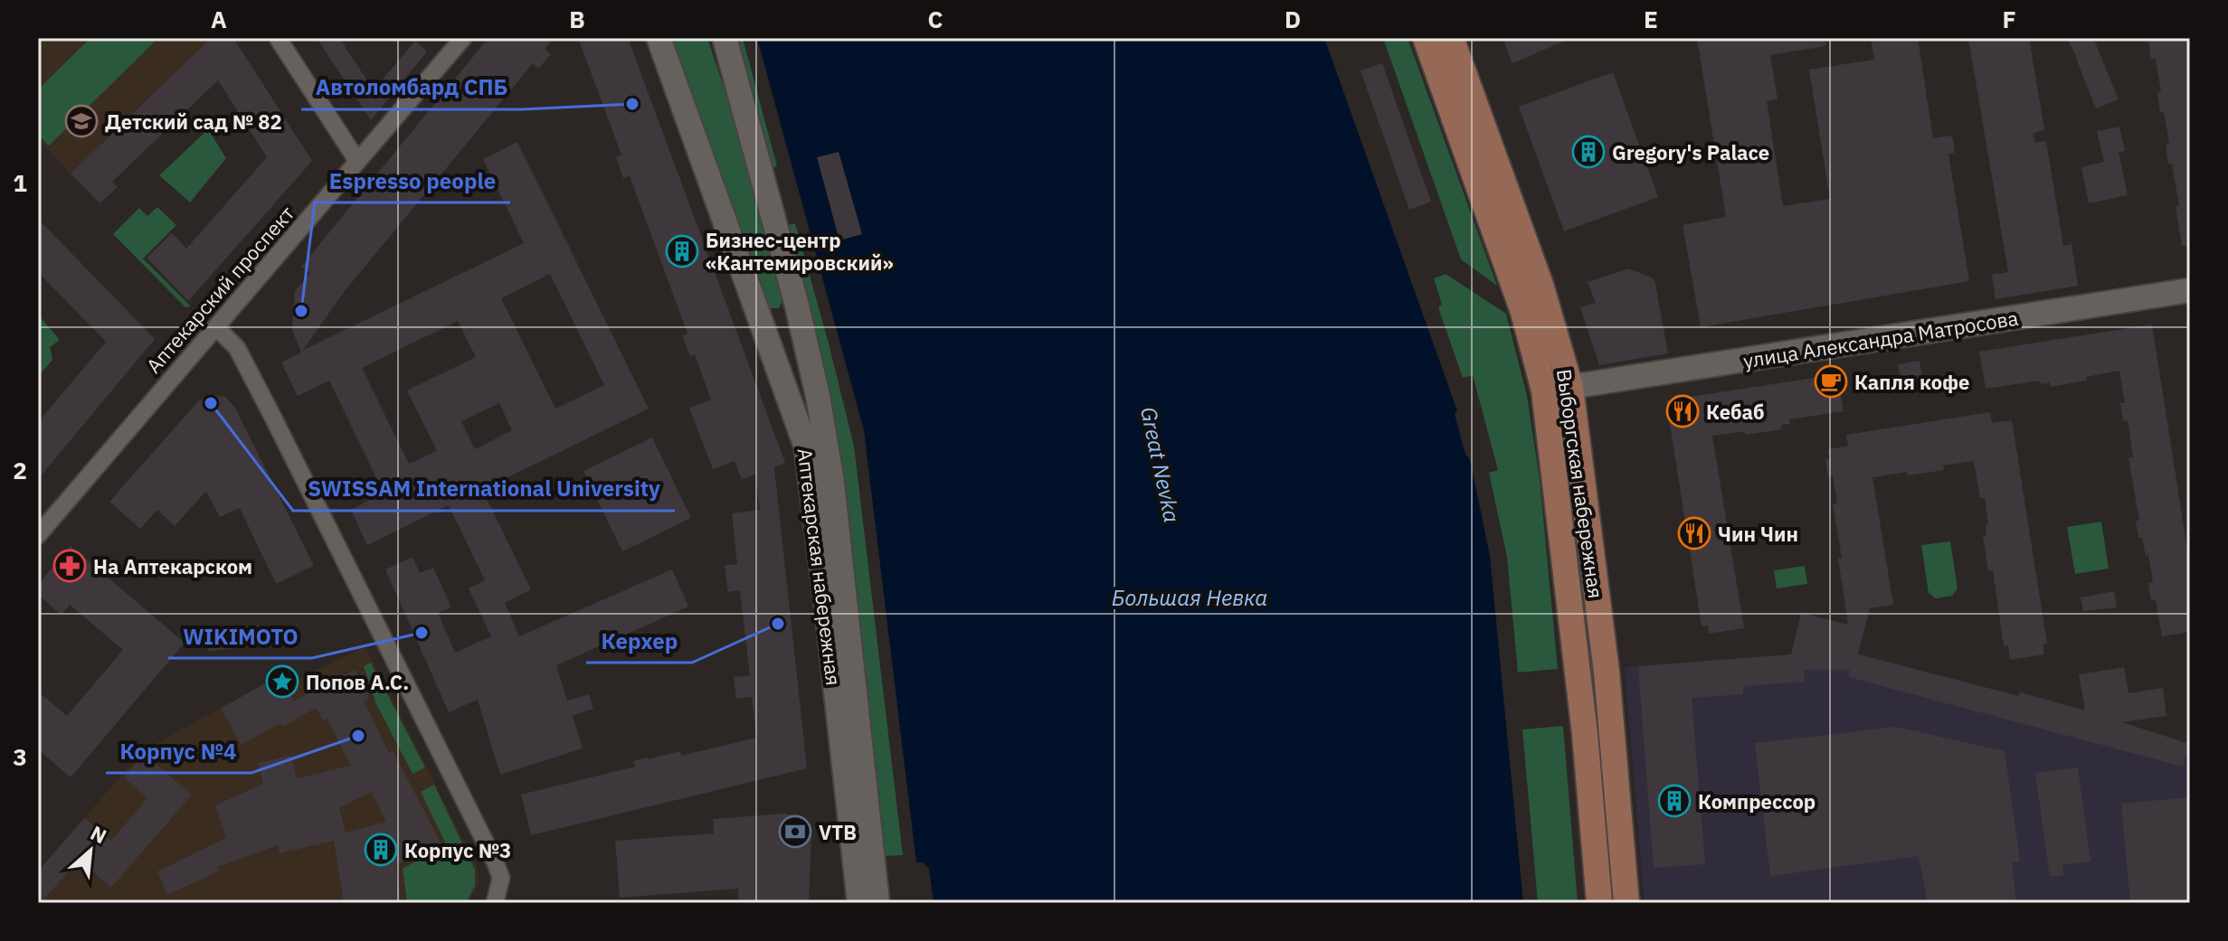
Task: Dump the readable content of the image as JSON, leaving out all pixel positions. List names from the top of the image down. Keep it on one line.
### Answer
{"streets":{"main road":["Выборгская набережная"],"street":["Аптекарский проспект","улица Александра Матросова","Аптекарская набережная"]},"crossings":[["улица Александра Матросова","Выборгская набережная"]],"water":["Great Nevka","Большая Невка"],"places":{"other":["Автоломбард СПБ","Espresso people","SWISSAM International University","Керхер","WIKIMOTO","Корпус №4"],"school or university":["Детский сад № 82"],"building":["Gregory's Palace","Бизнес-центр «Кантемировский»","Компрессор","Корпус №3"],"cafe":["Капля кофе"],"restaurant":["Кебаб","Чин Чин"],"pharmacy":["На Аптекарском"],"place":["Попов А.С."],"bank":["VTB"]},"north":"top right","grid":{"columns":["A","B","C","D","E","F"],"rows":["1","2","3"]}}
